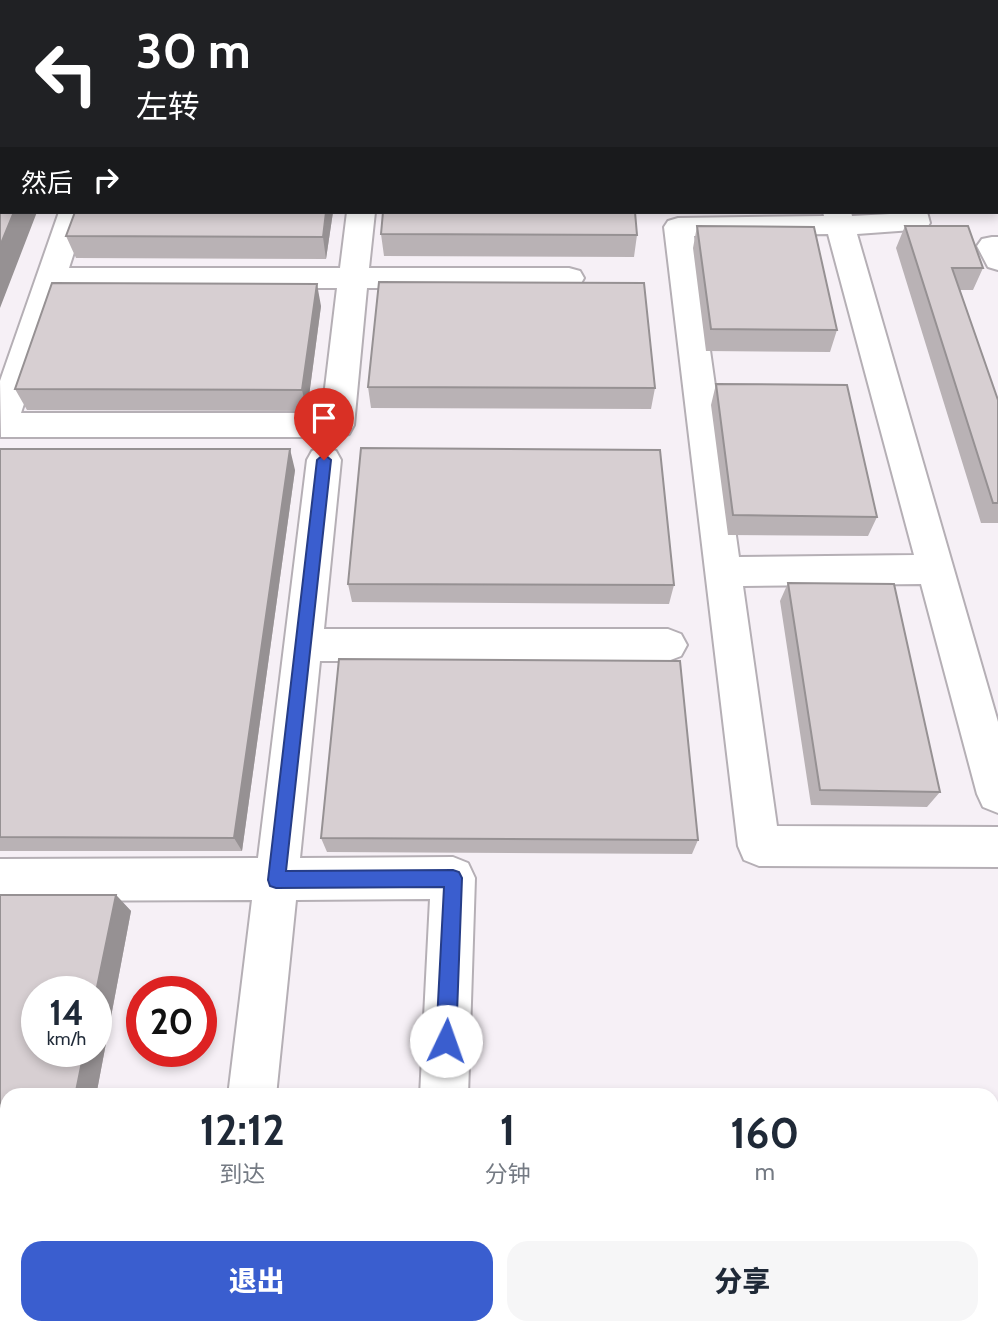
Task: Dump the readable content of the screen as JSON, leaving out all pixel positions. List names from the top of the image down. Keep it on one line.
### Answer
{"page":{"turn":["30 m","左转"],"then":"然后","speed":"14 km/h","limit":"20","eta":["12:12","到达","1","分钟","160","m"],"buttons":["退出","分享"]}}
